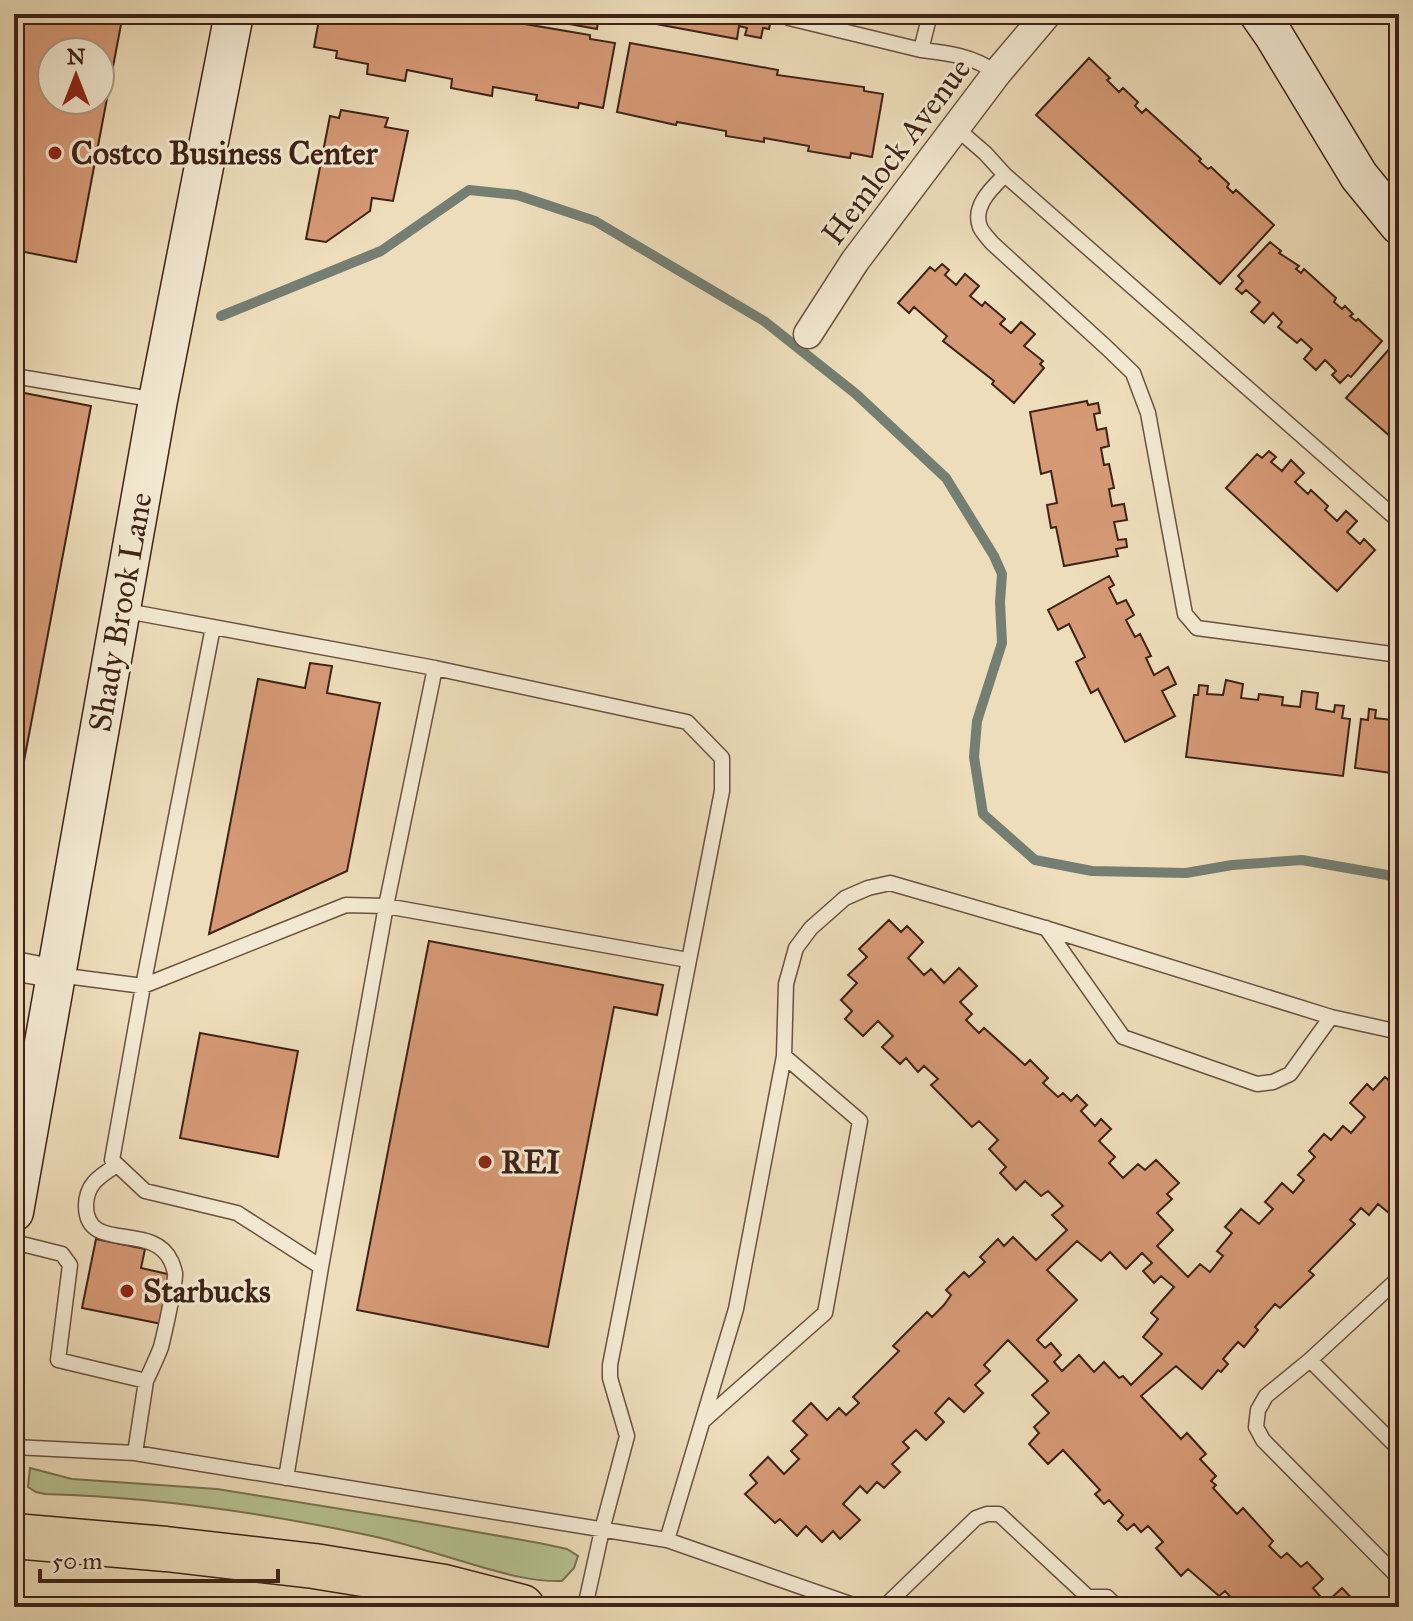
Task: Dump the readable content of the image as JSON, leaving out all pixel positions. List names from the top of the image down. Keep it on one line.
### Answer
{"streets":{"street":["Hemlock Avenue","Shady Brook Lane"]},"places":["Costco Business Center","REI","Starbucks"],"scale_bar":"50 m","north":"top"}
